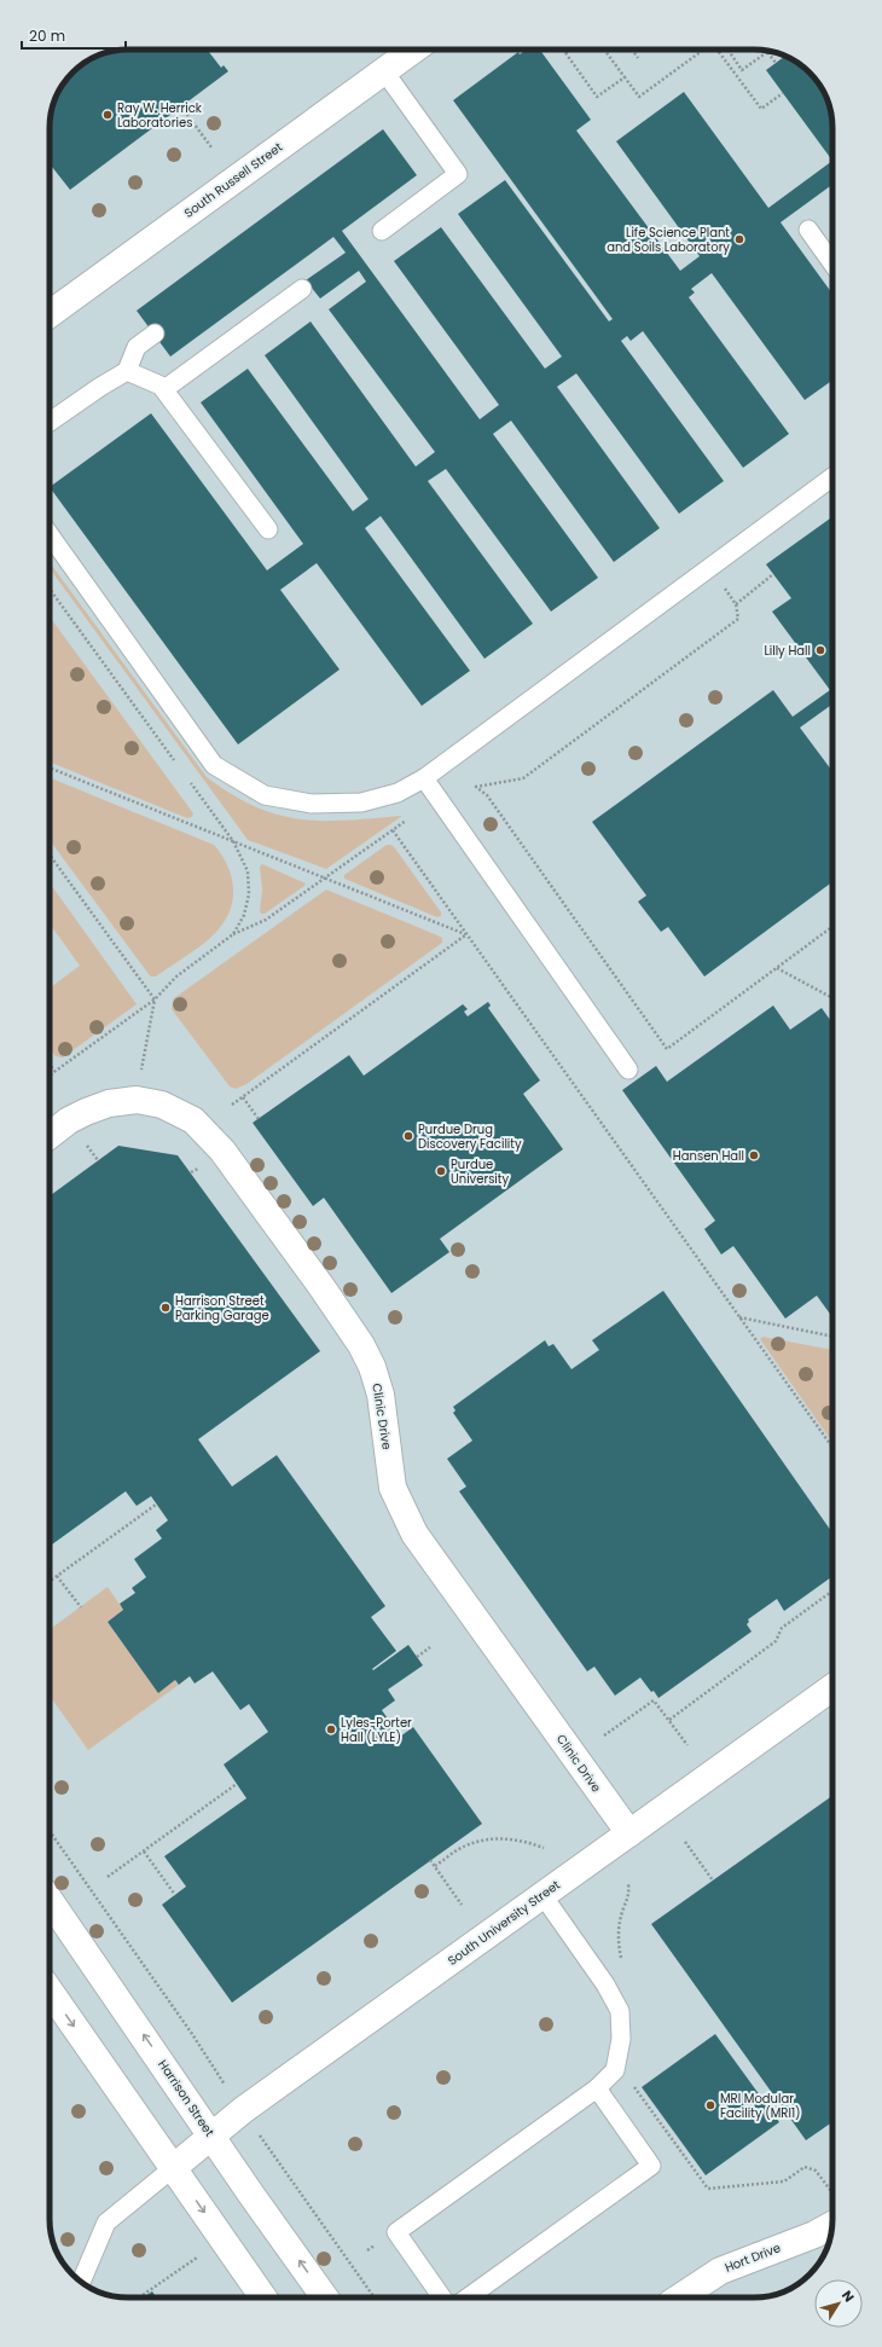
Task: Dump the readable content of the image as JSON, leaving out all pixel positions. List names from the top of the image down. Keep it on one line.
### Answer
{"streets":{"street":["South Russell Street","Clinic Drive","South University Street","Harrison Street","Hort Drive"]},"crossings":[["Clinic Drive","South University Street"],["South University Street","Harrison Street"]],"places":["Ray W. Herrick Laboratories","Life Science Plant and Soils Laboratory","Lilly Hall","Purdue Drug Discovery Facility","Hansen Hall","Purdue University","Harrison Street Parking Garage","Lyles-Porter Hall (LYLE)","MRI Modular Facility (MRI1)"],"scale_bar":"20 m","north":"top right"}
